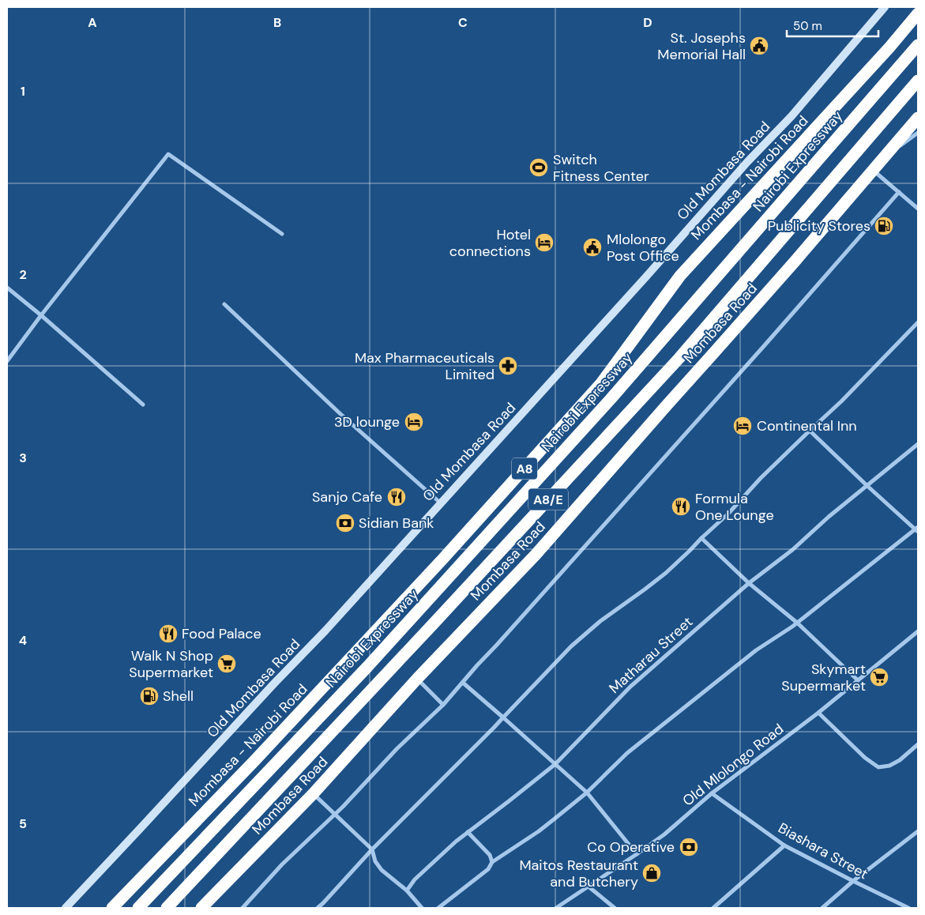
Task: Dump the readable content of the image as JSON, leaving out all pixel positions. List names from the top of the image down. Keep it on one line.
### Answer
{"streets":{"highway":["Nairobi Expressway","Mombasa - Nairobi Road","Mombasa Road","A8","A8/E"],"street":["Old Mombasa Road","Matharau Street","Old Mlolongo Road","Biashara Street"]},"crossings":[["Old Mlolongo Road","Biashara Street"]],"places":{"public building":["St. Josephs Memorial Hall","Mlolongo Post Office"],"sports":["Switch Fitness Center"],"fuel station":["Publicity Stores","Shell"],"hotel":["Hotel connections","3D lounge","Continental Inn"],"pharmacy":["Max Pharmaceuticals Limited"],"restaurant":["Sanjo Cafe","Formula One Lounge","Food Palace"],"bank":["Sidian Bank","Co Operative"],"supermarket":["Walk N Shop Supermarket","Skymart Supermarket"],"shop":["Maitos Restaurant and Butchery"]},"scale_bar":"50 m","grid":{"columns":["A","B","C","D"],"rows":["1","2","3","4","5"]}}
